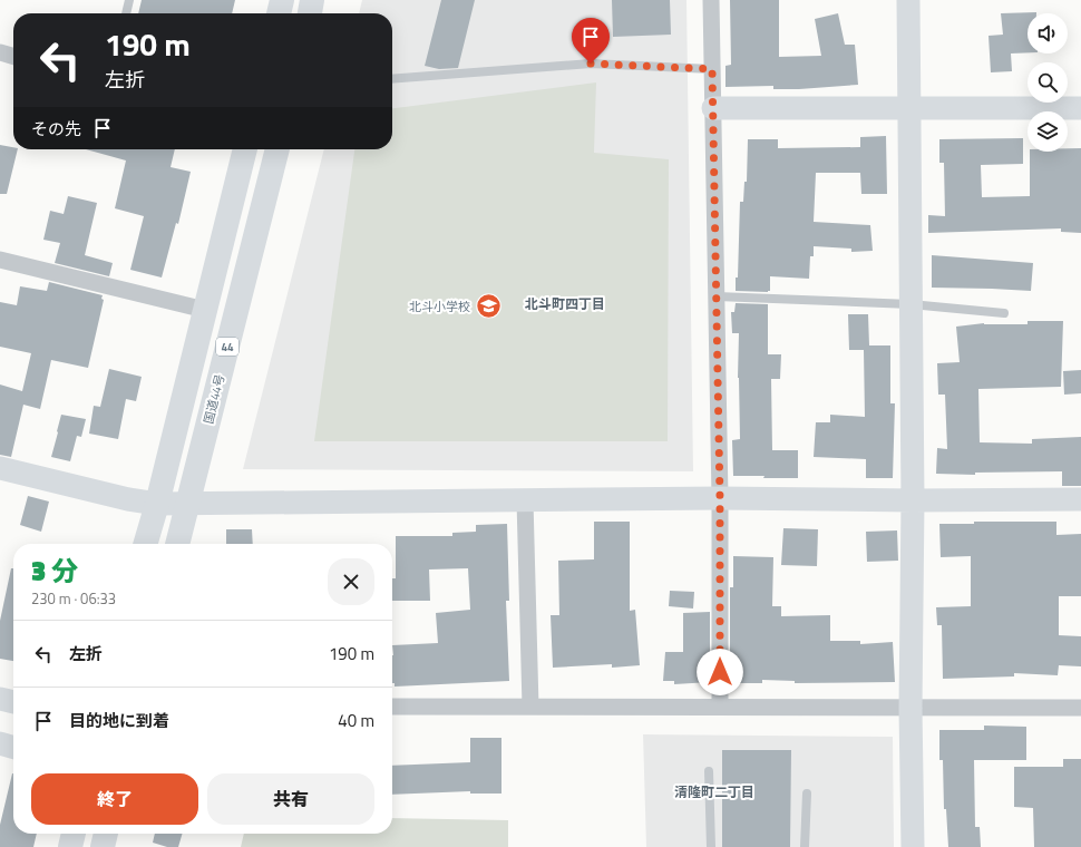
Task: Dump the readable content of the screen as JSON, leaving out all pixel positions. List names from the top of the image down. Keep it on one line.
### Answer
{"streets":{"highway":["44","国道44号"]},"districts":["北斗町四丁目","清隆町二丁目"],"places":{"school or university":["北斗小学校"]},"page":{"turn":["190 m","左折"],"then":"その先","heading":["3 分","230 m · 06:33"],"list":[{"name":"左折","value":"190 m"},{"name":"目的地に到着","value":"40 m"}],"buttons":["終了","共有"]}}
